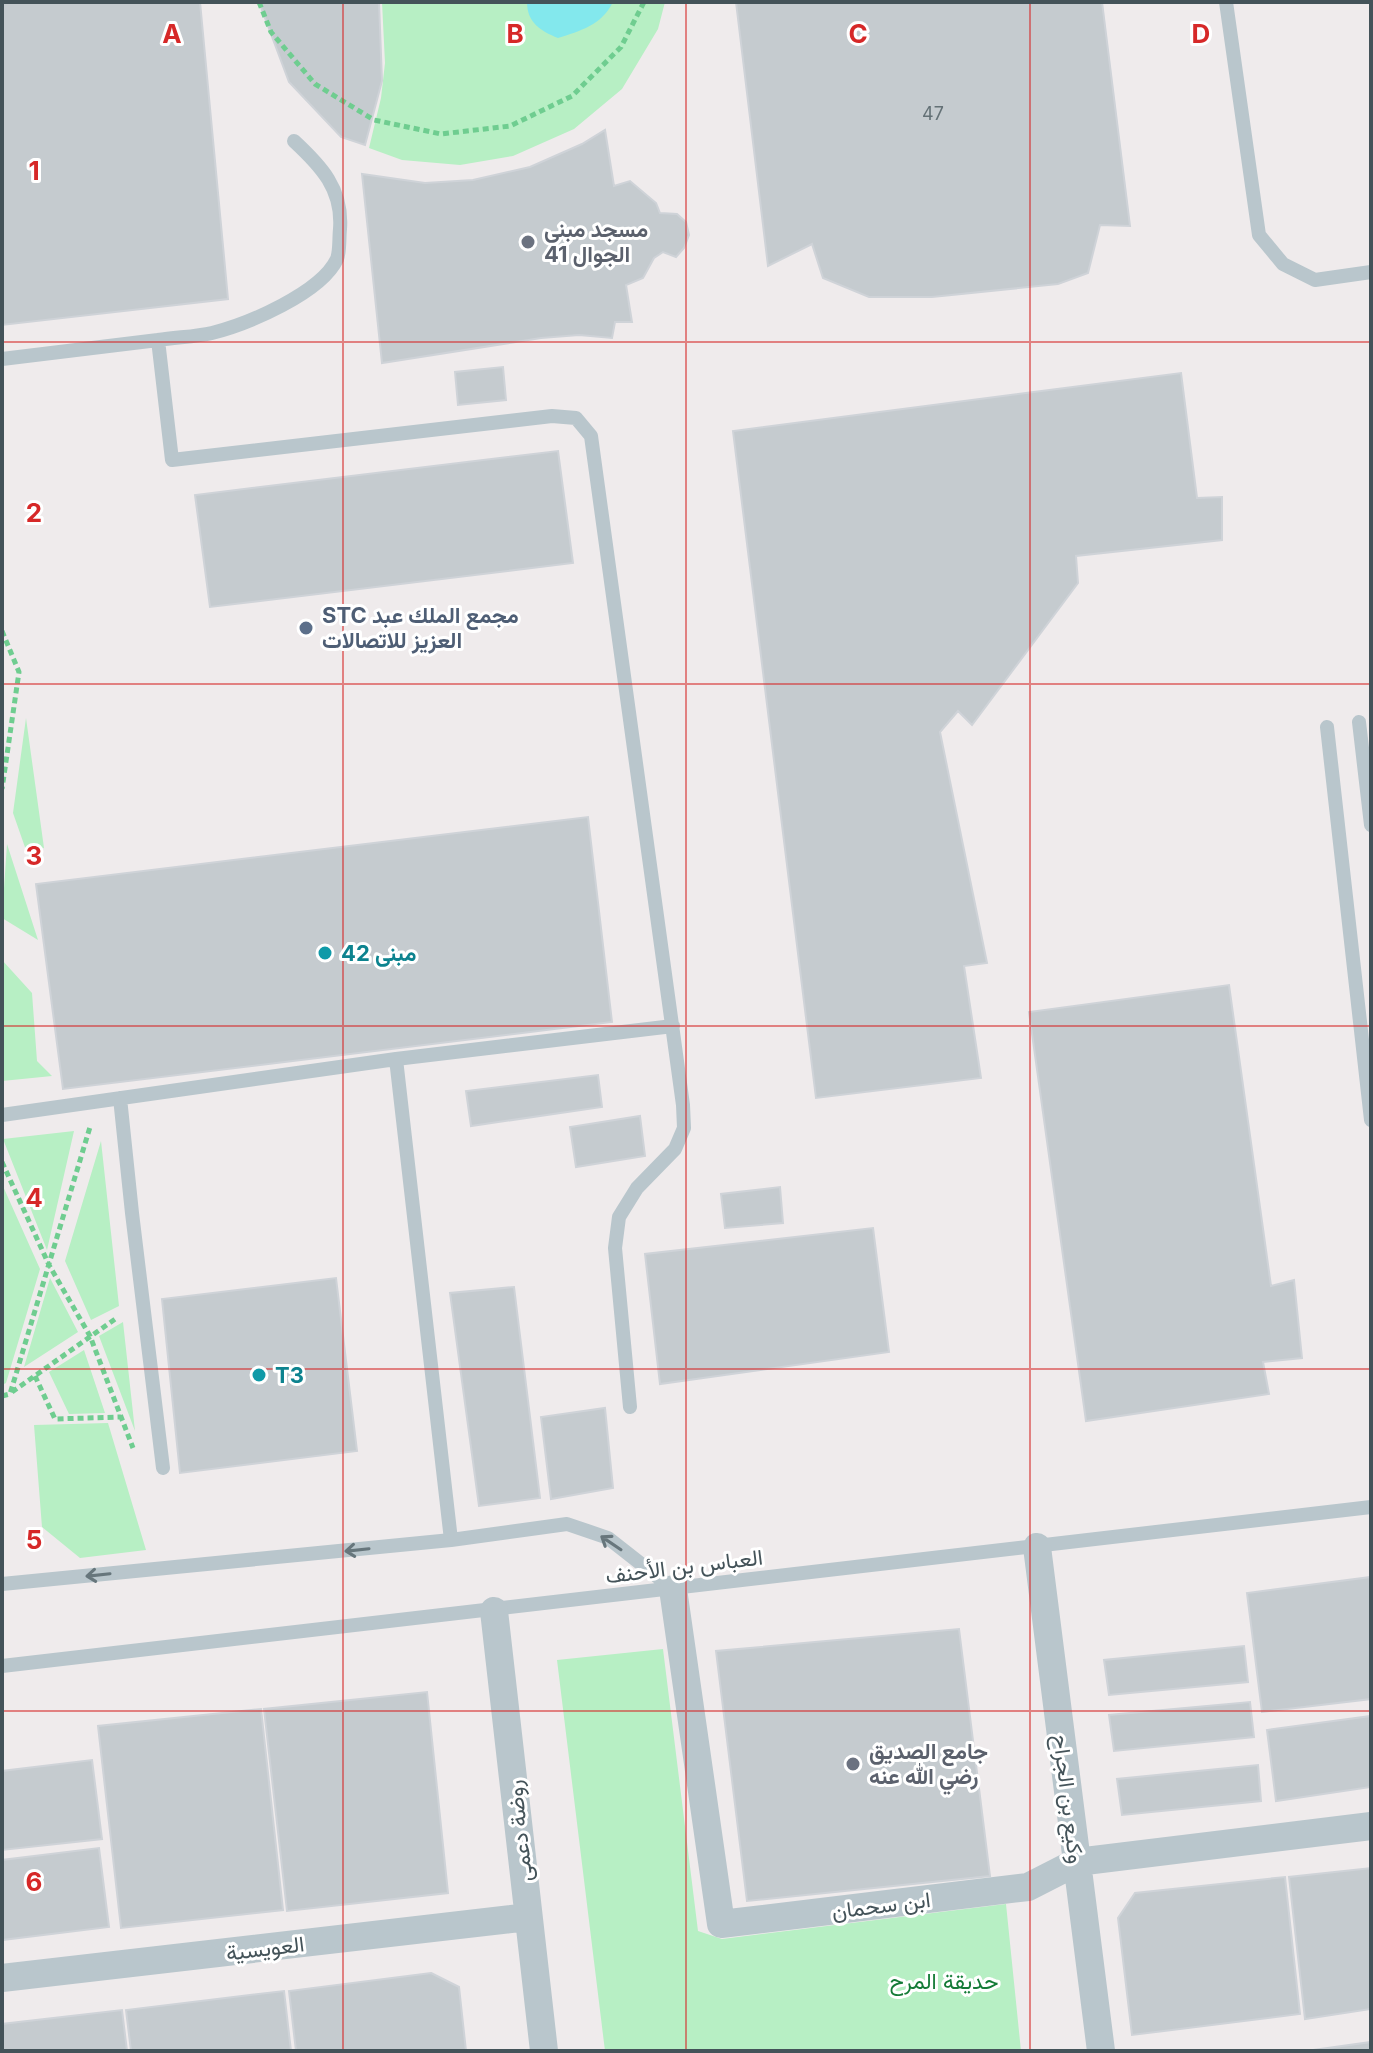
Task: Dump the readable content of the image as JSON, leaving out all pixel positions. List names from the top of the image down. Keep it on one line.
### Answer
{"streets":{"street":["وكيع بن الجراح","روضة دعمى","ابن سحمان","العويسية"],"lane":["العباس بن الأحنف"]},"crossings":[["العباس بن الأحنف","وكيع بن الجراح"],["العباس بن الأحنف","روضة دعمى"],["العباس بن الأحنف","ابن سحمان"],["وكيع بن الجراح","ابن سحمان"],["روضة دعمى","العويسية"]],"parks":["حديقة المرح"],"places":["مسجد مبنى الجوال 41","STC مجمع الملك عبد العزيز للاتصالات","مبنى 42","T3","جامع الصديق رضي الله عنه"],"house_numbers":["47"],"grid":{"columns":["A","B","C","D"],"rows":["1","2","3","4","5","6"]}}
